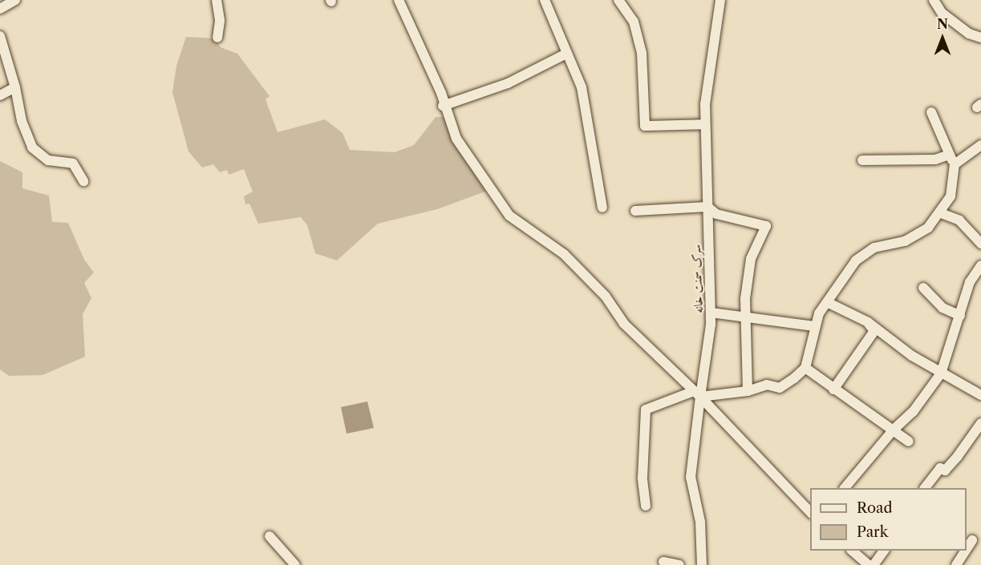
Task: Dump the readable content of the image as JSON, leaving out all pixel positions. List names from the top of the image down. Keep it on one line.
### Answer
{"streets":{"street":["سرک سمنت خانه"]},"legend":["Road","Park"],"north":"top"}
